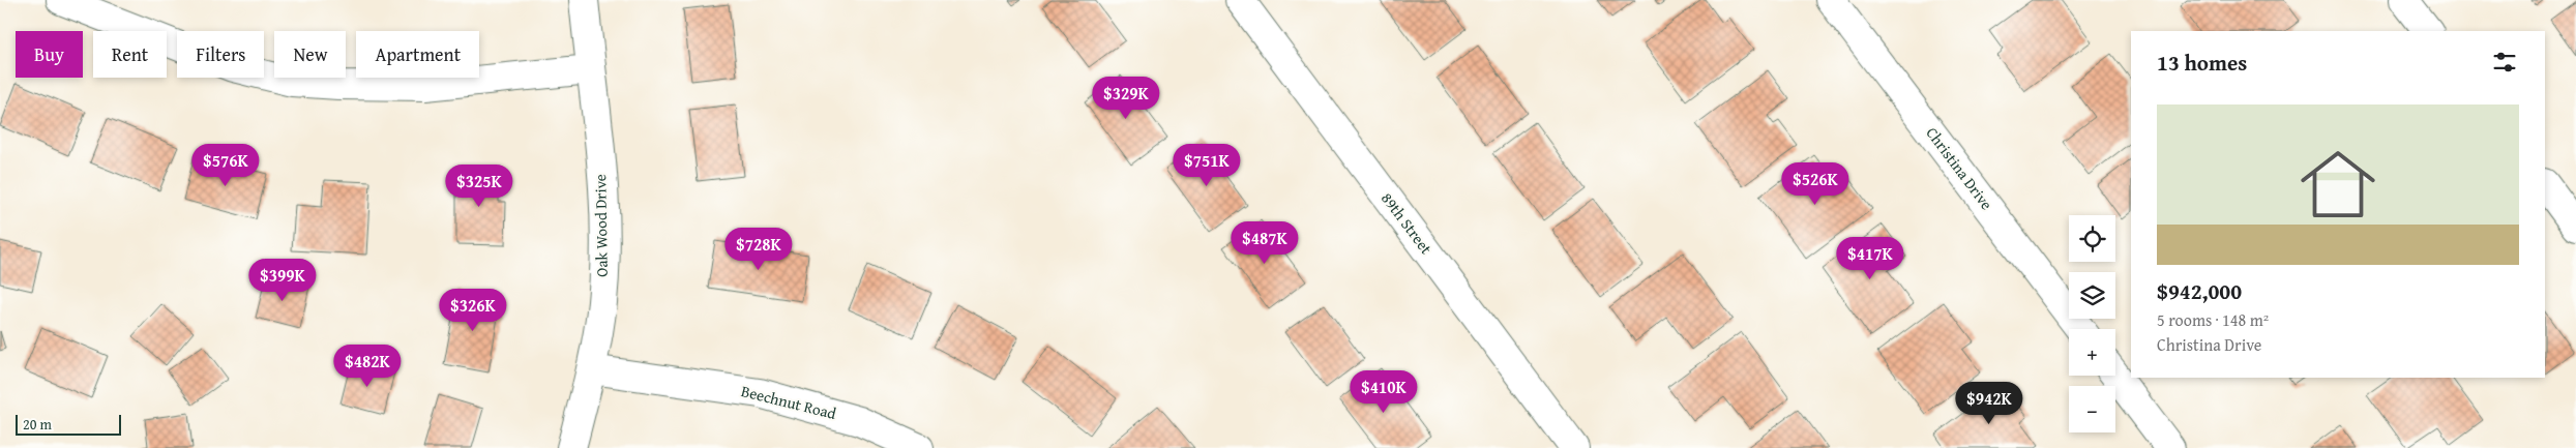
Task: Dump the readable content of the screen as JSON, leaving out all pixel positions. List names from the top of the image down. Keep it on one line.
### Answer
{"streets":{"street":["Christina Drive","89th Street","Oak Wood Drive","Beechnut Road"]},"crossings":[["Oak Wood Drive","Beechnut Road"]],"scale_bar":"20 m","page":{"chip":["Buy","Rent","Filters","New","Apartment"],"heading":"13 homes","price":["$329K","$576K","$751K","$526K","$325K","$487K","$728K","$417K","$399K","$326K","$482K","$410K","$942K"],"list":[{"name":"$942,000","note":"5 rooms · 148 m² · Christina Drive"}],"map_buttons":["+","−"],"scale":"20 m"}}
